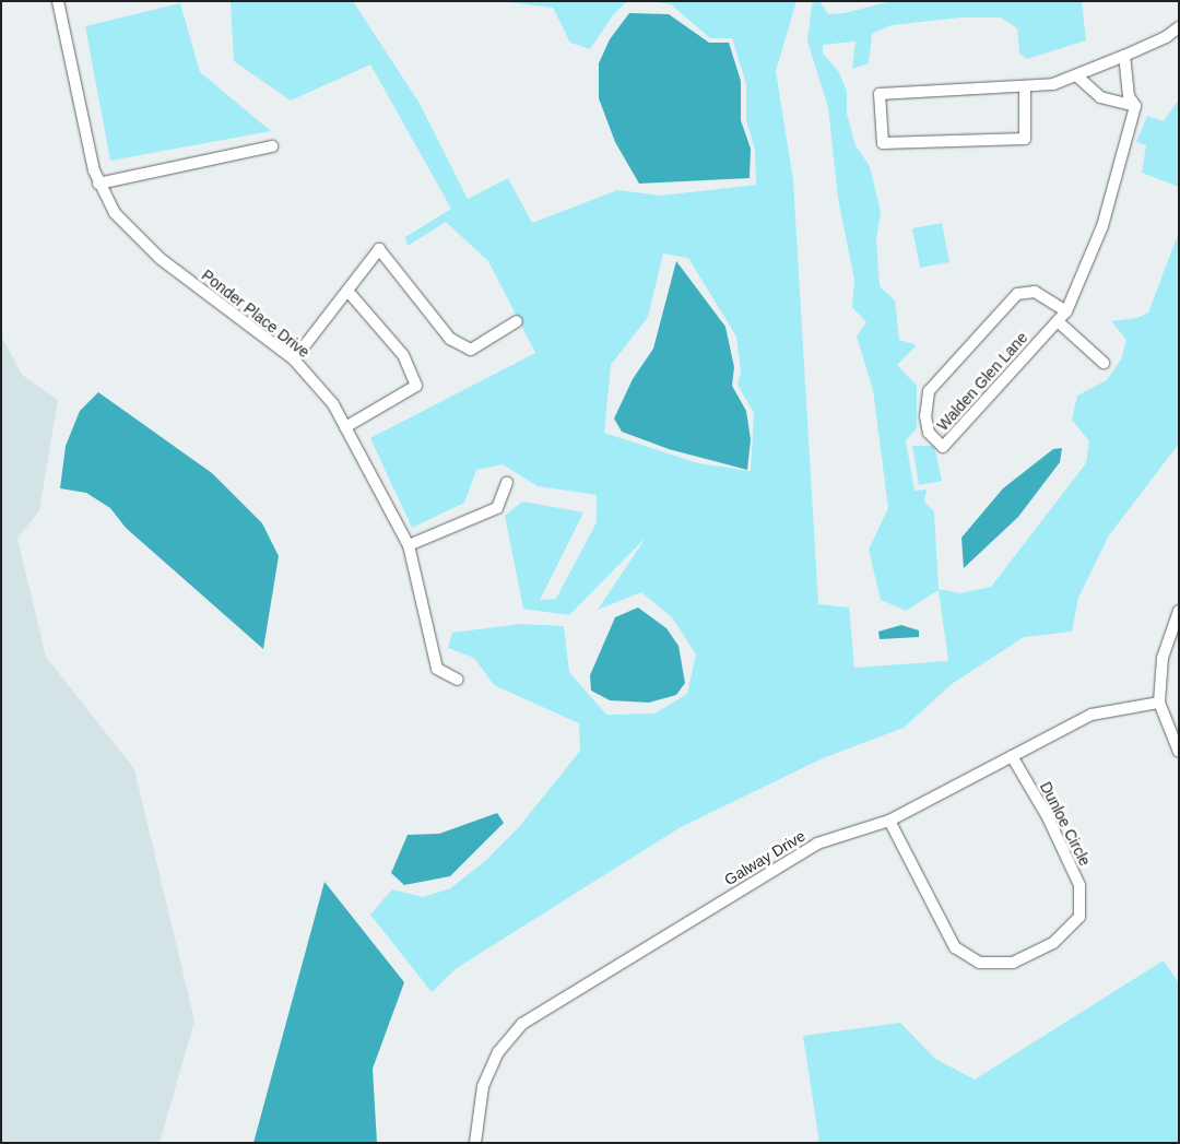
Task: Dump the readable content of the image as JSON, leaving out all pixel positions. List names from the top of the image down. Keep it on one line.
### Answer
{"streets":{"street":["Ponder Place Drive","Walden Glen Lane","Dunloe Circle","Galway Drive"]},"crossings":[["Dunloe Circle","Galway Drive"]]}
